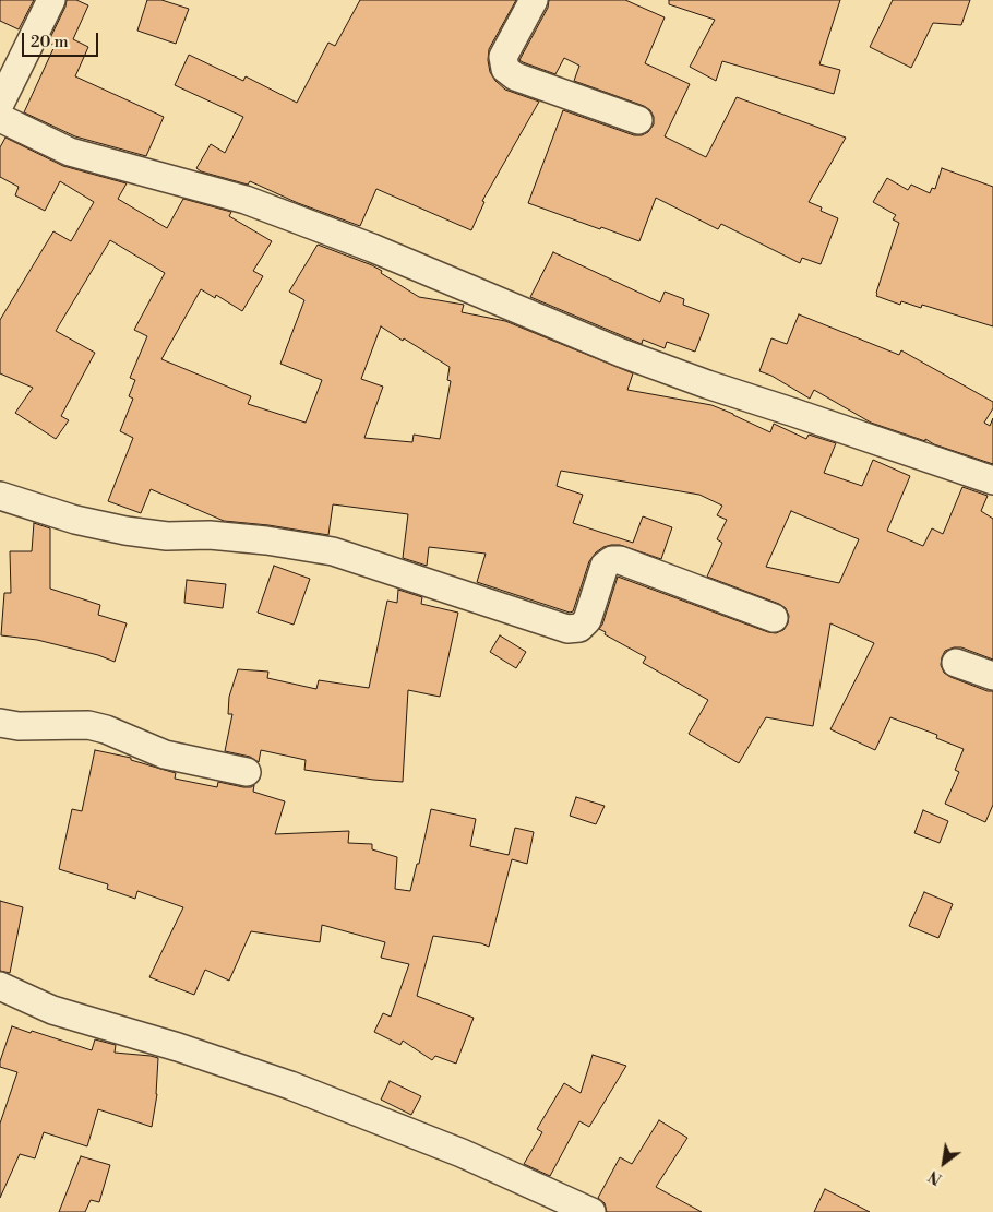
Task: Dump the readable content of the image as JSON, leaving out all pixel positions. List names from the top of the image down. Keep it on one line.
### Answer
{"scale_bar":"20 m","north":"bottom left"}
